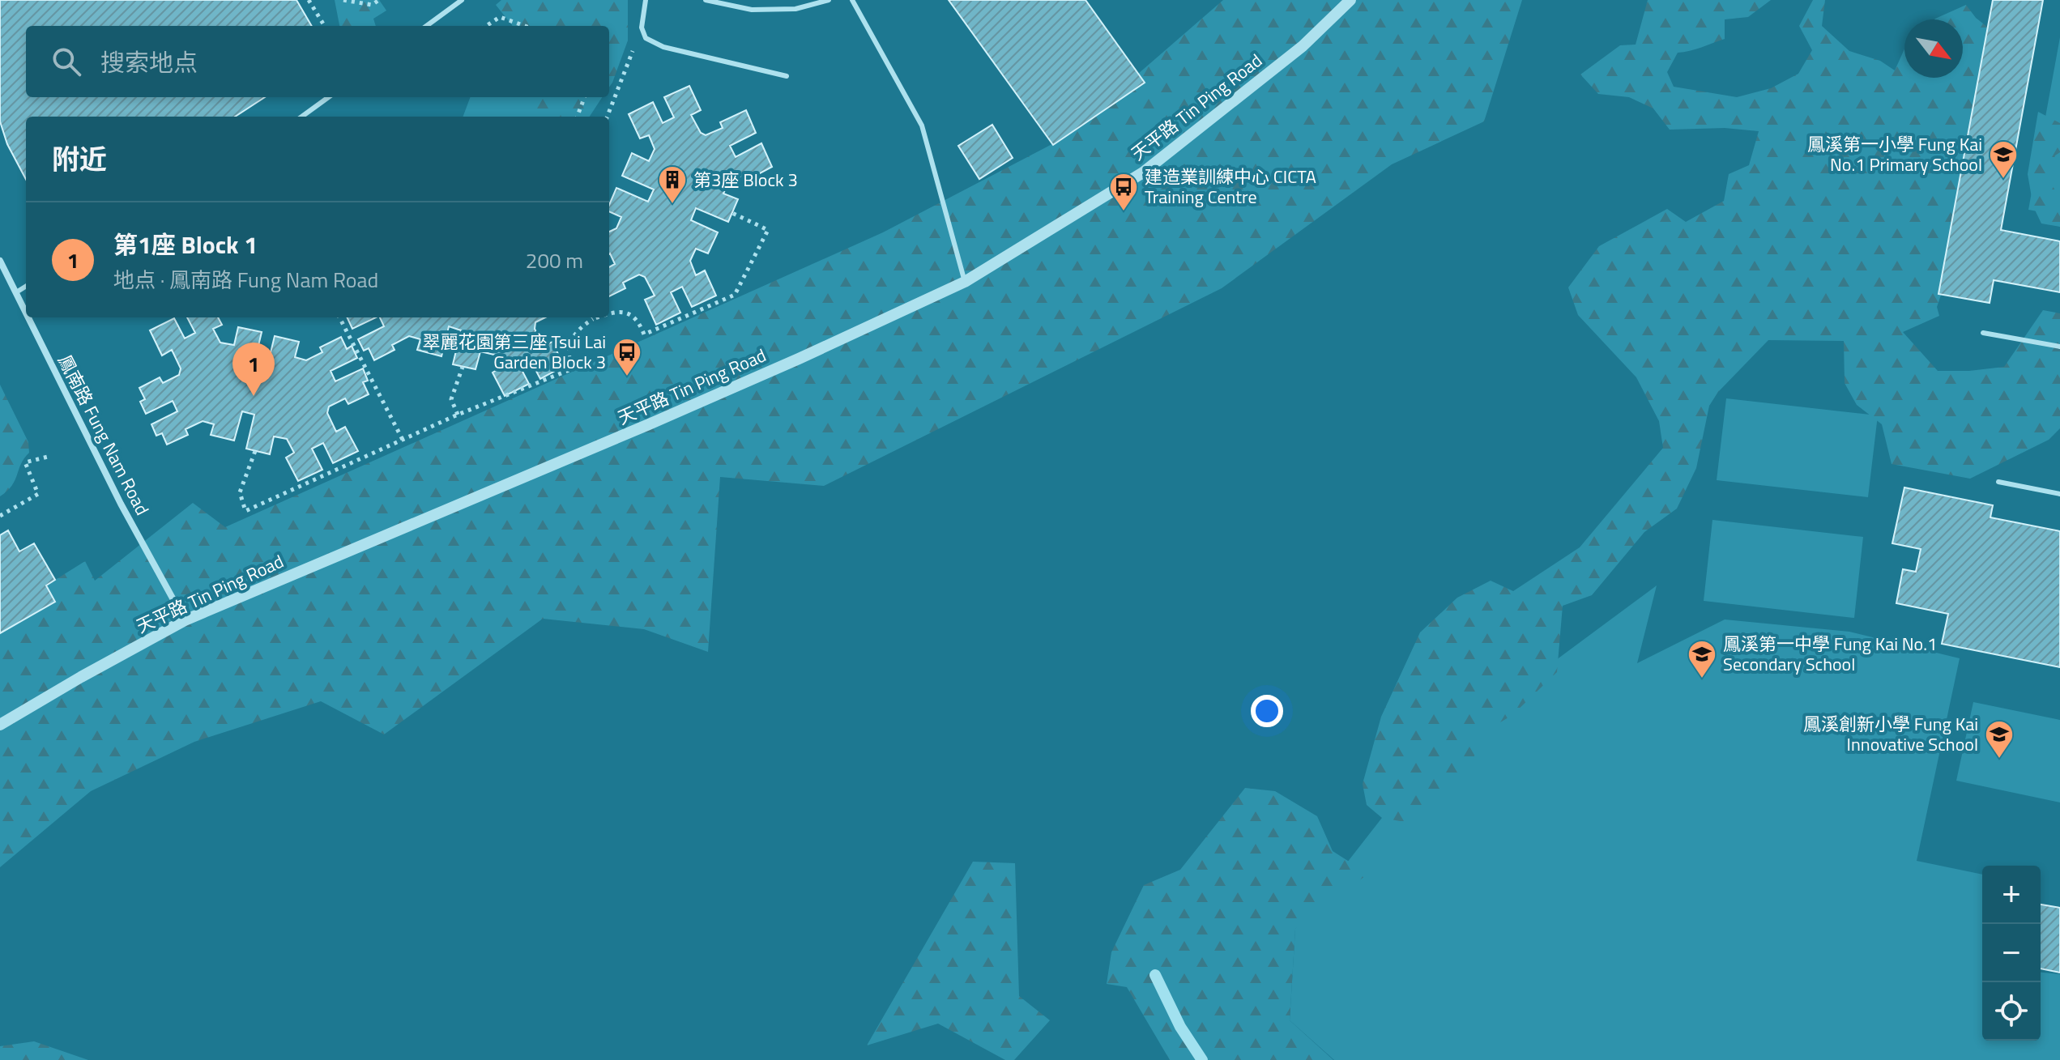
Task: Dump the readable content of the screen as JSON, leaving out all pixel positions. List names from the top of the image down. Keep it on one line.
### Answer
{"streets":{"street":["天平路 Tin Ping Road","鳳南路 Fung Nam Road"]},"crossings":[["天平路 Tin Ping Road","鳳南路 Fung Nam Road"]],"places":{"school or university":["鳳溪第一小學 Fung Kai No.1 Primary School","鳳溪第一中學 Fung Kai No.1 Secondary School","鳳溪創新小學 Fung Kai Innovative School"],"building":["第3座 Block 3"],"bus stop":["建造業訓練中心 CICTA Training Centre","翠麗花園第三座 Tsui Lai Garden Block 3"]},"north":"bottom right","page":{"search":"搜索地点","heading":"附近","list":[{"mark":"1","name":"第1座 Block 1","note":"地点 · 鳳南路 Fung Nam Road","value":"200 m"}],"pins":"1","map_buttons":["+","−"]}}
